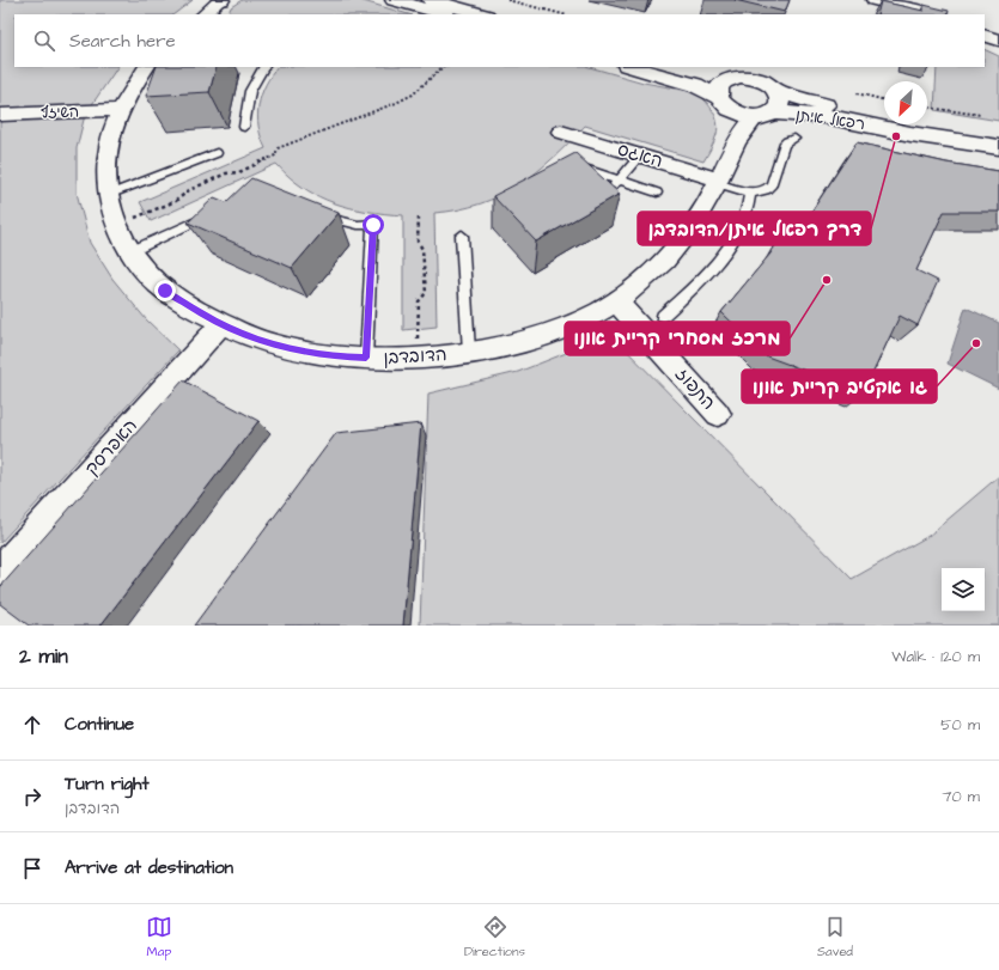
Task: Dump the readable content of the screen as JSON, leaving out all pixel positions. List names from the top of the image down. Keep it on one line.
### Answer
{"streets":{"street":["השיזף","רפאל איתן","האגס","הדובדבן","התפוז","האפרסק"]},"crossings":[["השיזף","הדובדבן"],["רפאל איתן","הדובדבן"],["האגס","הדובדבן"],["הדובדבן","התפוז"],["הדובדבן","האפרסק"]],"places":["דרך רפאל איתן/הדובדבן","מרכז מסחרי קריית אונו","גו אקטיב קריית אונו"],"north":"bottom left","page":{"search":"Search here","heading":["2 min","Walk · 120 m"],"list":[["Continue","50 m"],["Turn right","הדובדבן","70 m"],"Arrive at destination"],"nav":["Map","Directions","Saved"]}}
